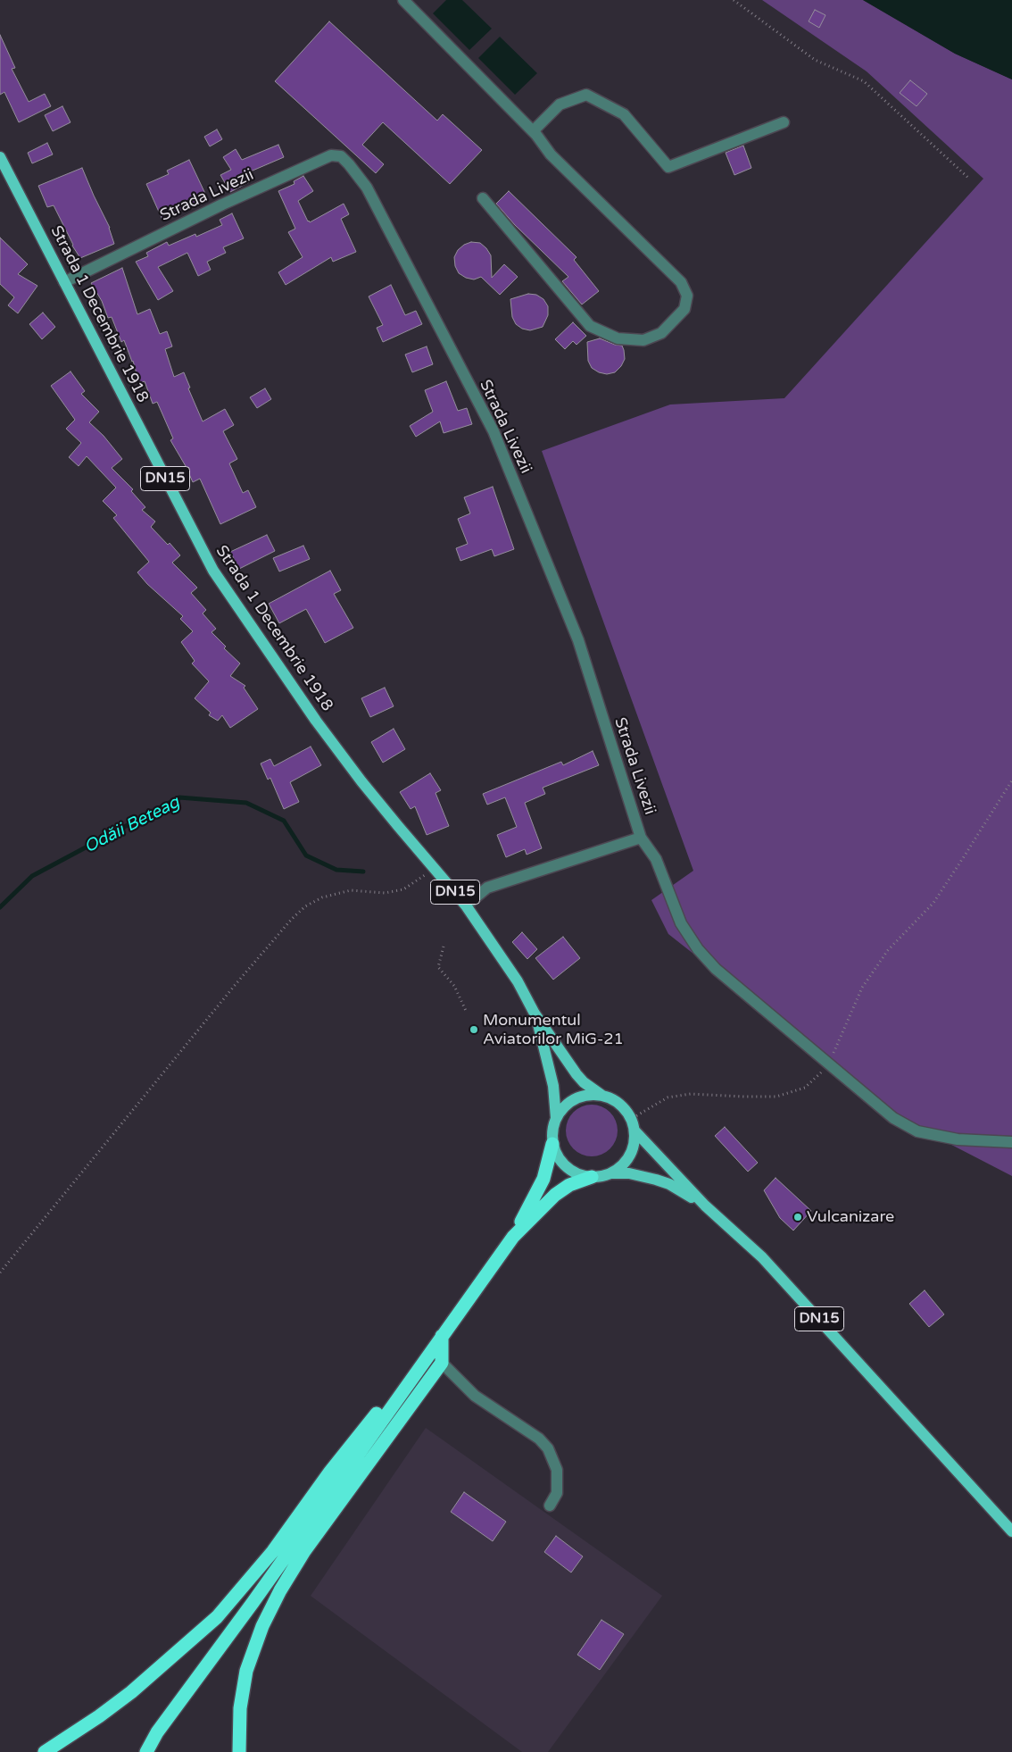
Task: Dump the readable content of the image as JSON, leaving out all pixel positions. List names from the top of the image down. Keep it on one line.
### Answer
{"streets":{"main road":["Strada 1 Decembrie 1918","DN15"],"street":["Strada Livezii"]},"crossings":[["Strada Livezii","Strada 1 Decembrie 1918"],["Strada 1 Decembrie 1918","DN15"]],"water":["Odăii Beteag"],"places":["Monumentul Aviatorilor MiG-21","Vulcanizare"]}
